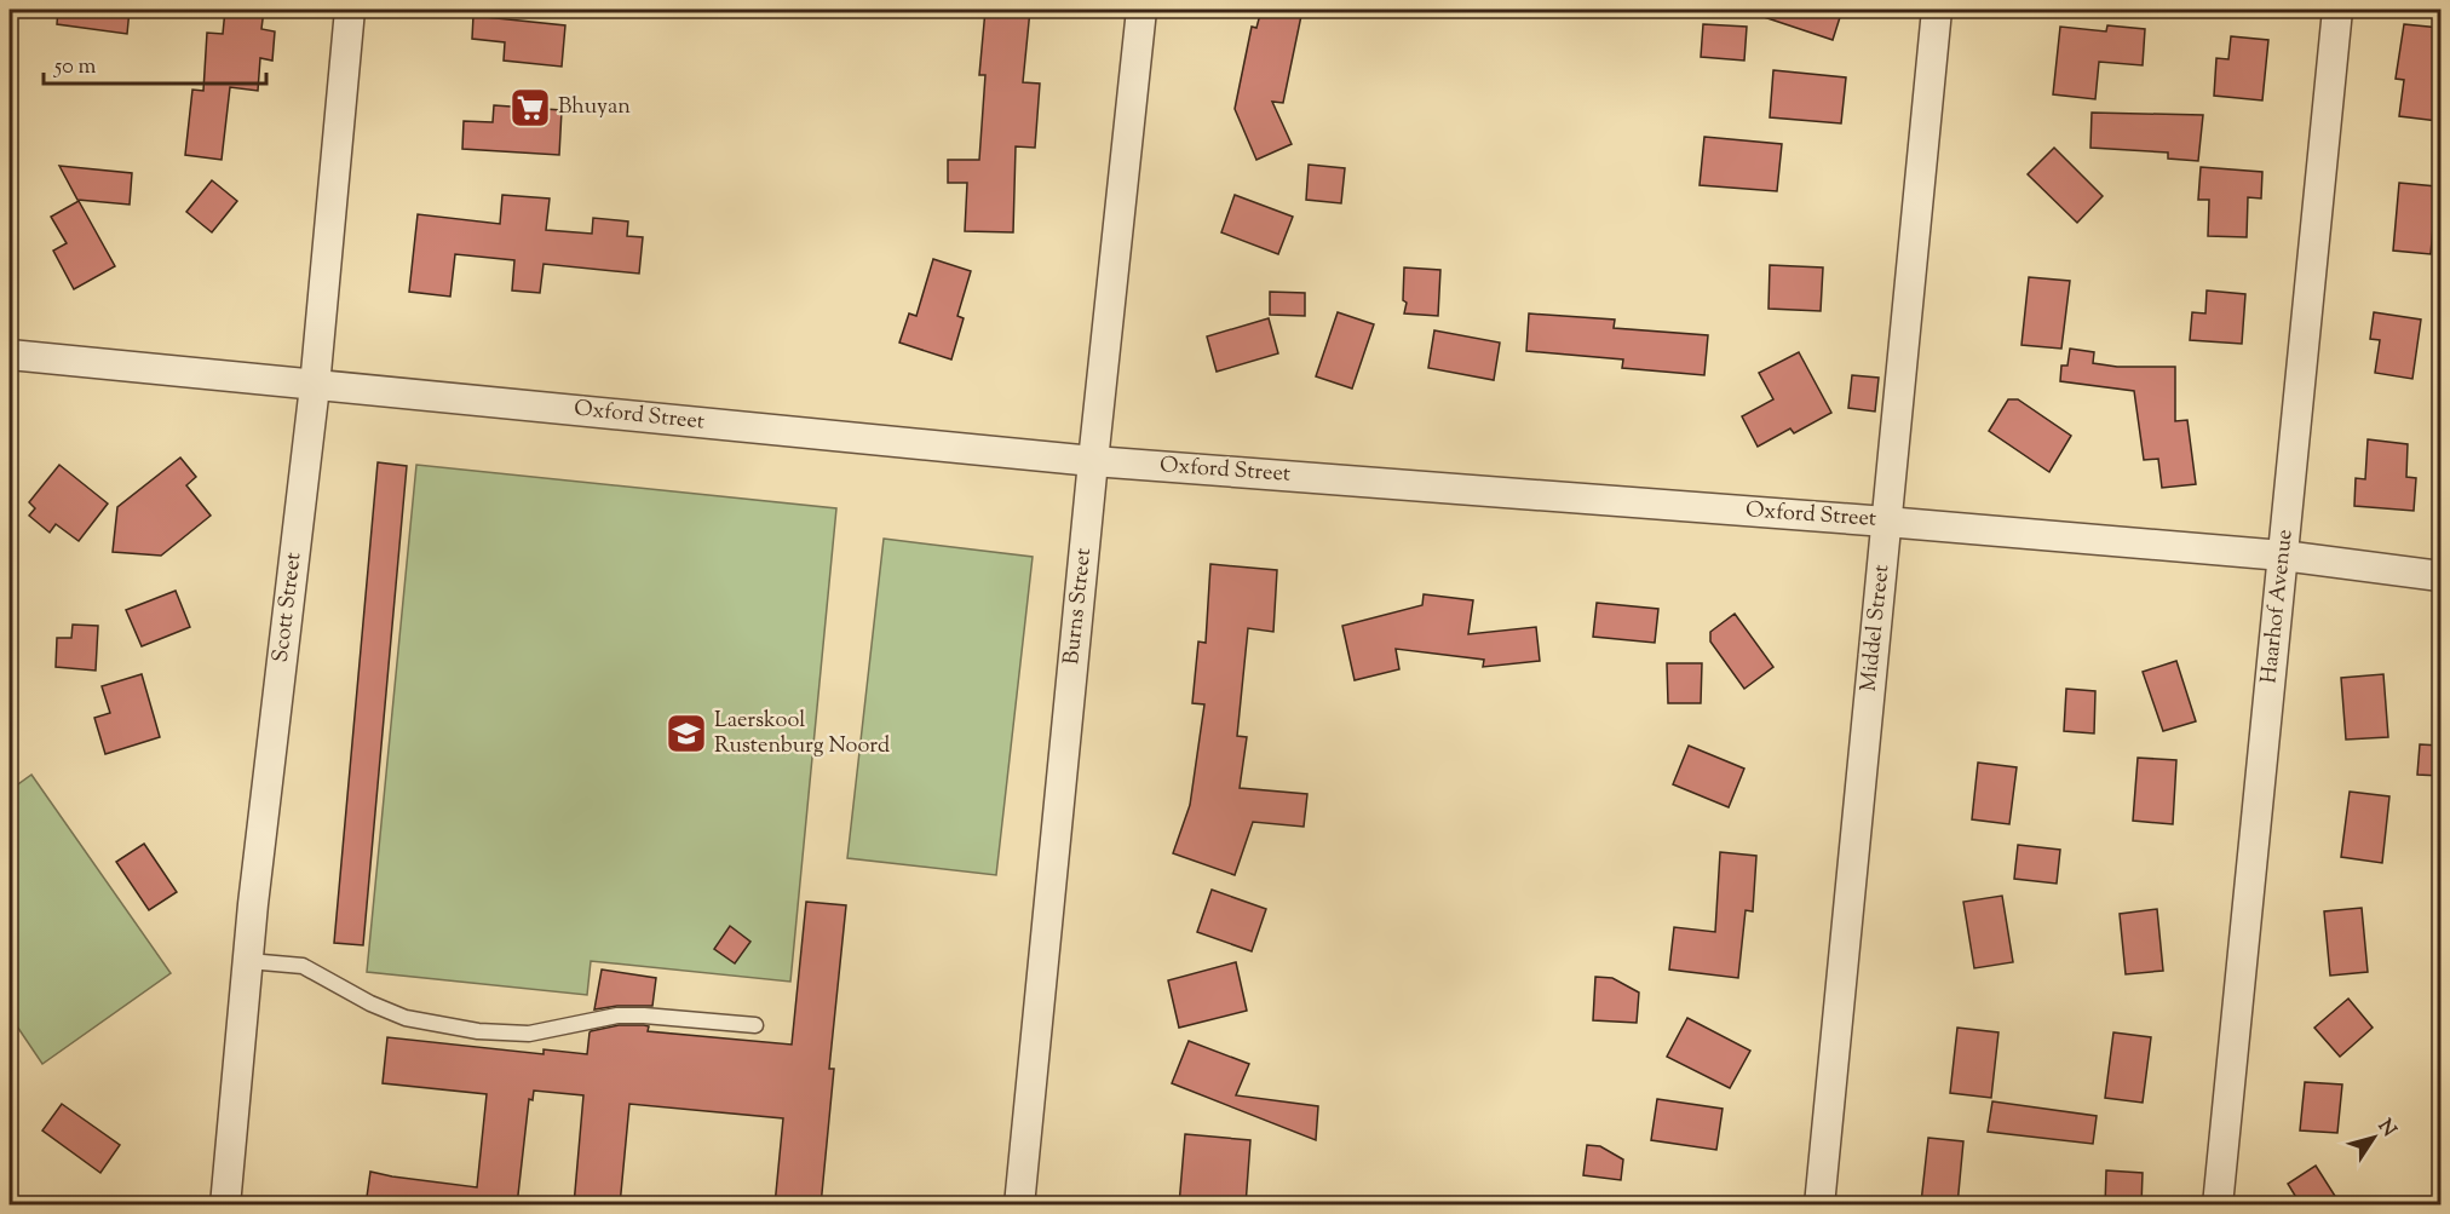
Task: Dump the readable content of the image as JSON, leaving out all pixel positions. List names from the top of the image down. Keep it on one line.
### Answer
{"streets":{"street":["Oxford Street","Burns Street","Haarhof Avenue","Scott Street","Middel Street"]},"crossings":[["Oxford Street","Burns Street"],["Oxford Street","Haarhof Avenue"],["Oxford Street","Scott Street"],["Oxford Street","Middel Street"]],"places":{"supermarket":["Bhuyan"],"school or university":["Laerskool Rustenburg Noord"]},"scale_bar":"50 m","north":"top right"}
